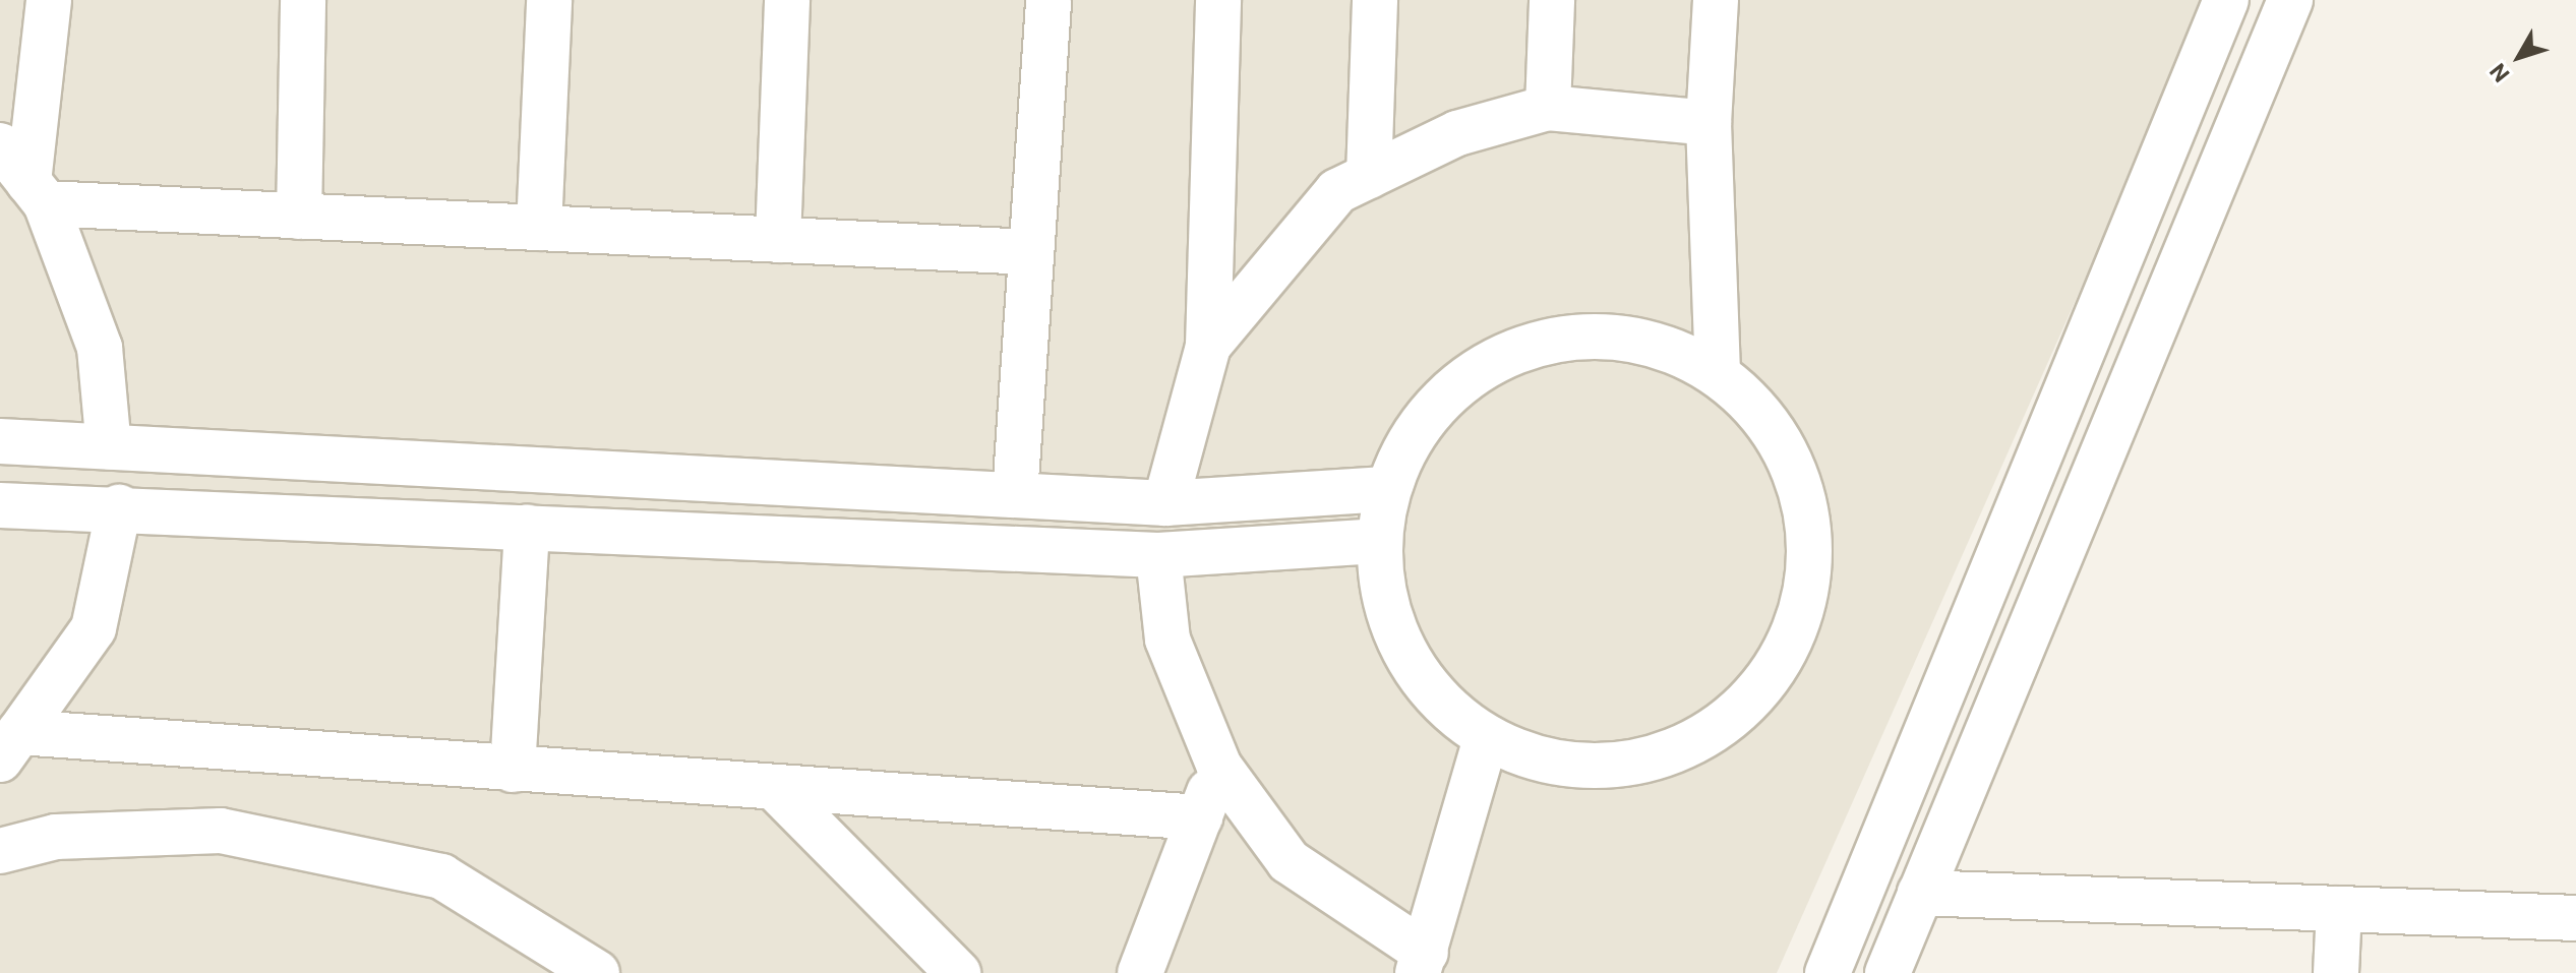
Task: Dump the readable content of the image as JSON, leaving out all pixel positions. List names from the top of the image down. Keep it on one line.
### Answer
{"north":"bottom left"}
